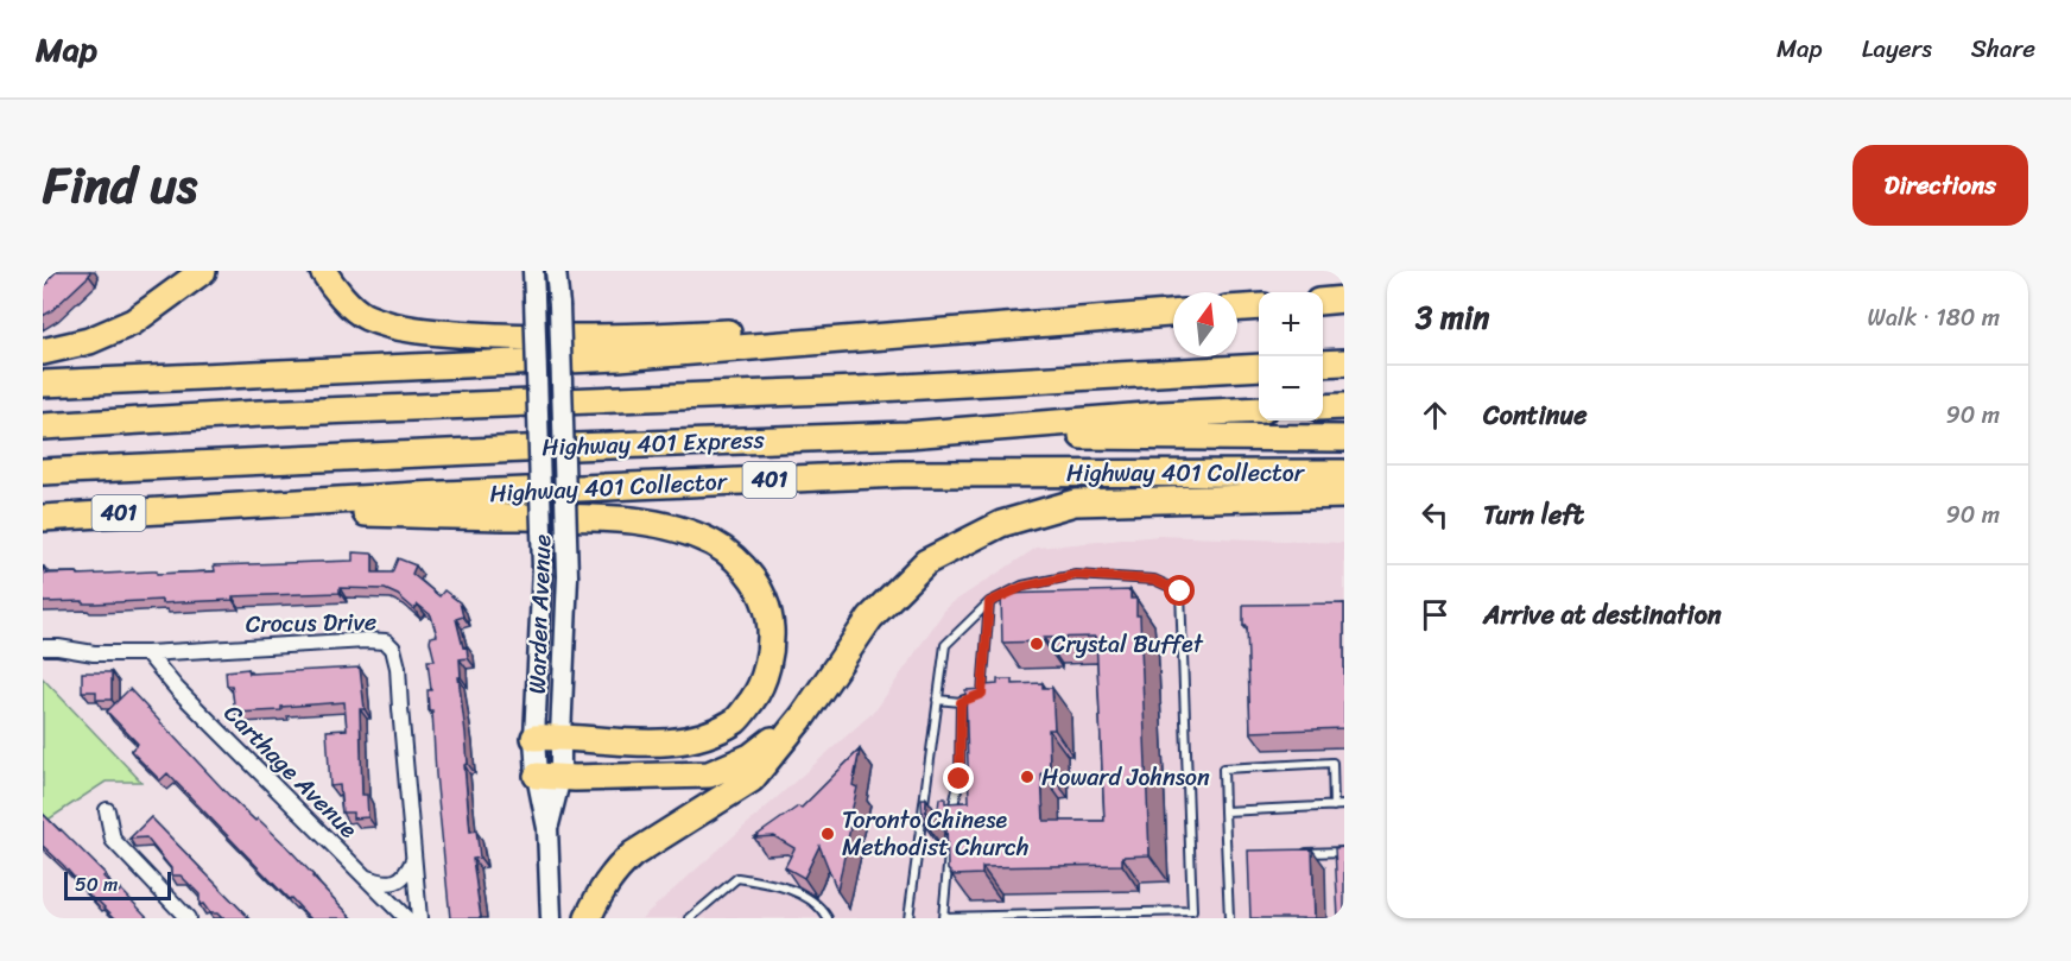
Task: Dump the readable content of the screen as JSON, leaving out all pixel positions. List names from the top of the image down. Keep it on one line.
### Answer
{"streets":{"highway":["Highway 401 Express","Highway 401 Collector","401"],"main road":["Warden Avenue"],"street":["Crocus Drive","Carthage Avenue"]},"crossings":[["Crocus Drive","Carthage Avenue"]],"places":["Crystal Buffet","Howard Johnson","Toronto Chinese Methodist Church"],"scale_bar":"50 m","north":"top","page":{"header":"Map","nav":["Map","Layers","Share"],"title":"Find us","buttons":"Directions","heading":["3 min","Walk · 180 m"],"map_buttons":["+","−"],"list":[["Continue","90 m"],["Turn left","90 m"],"Arrive at destination"],"scale":"50 m"}}
